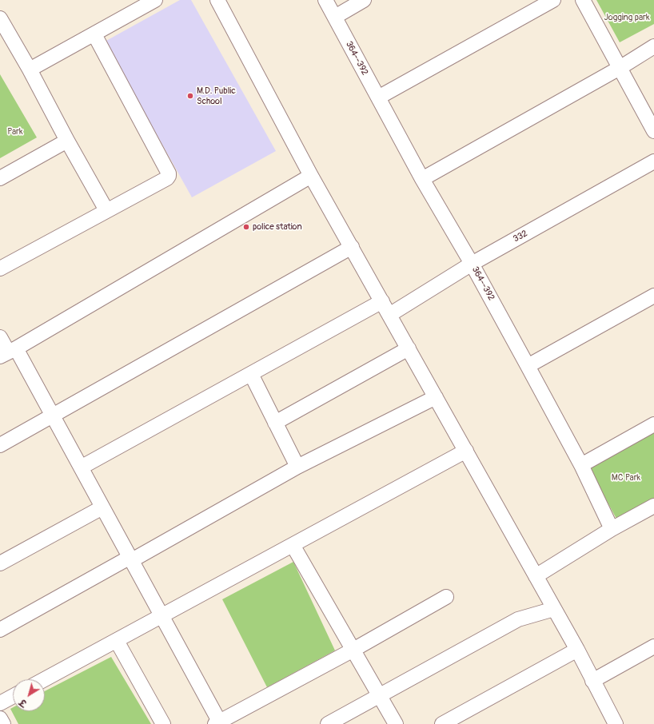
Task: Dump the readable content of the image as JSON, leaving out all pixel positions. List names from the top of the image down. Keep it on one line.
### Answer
{"streets":{"street":["364--392","332"]},"crossings":[["364--392","332"]],"parks":["Jogging park","Park","MC Park"],"places":["M.D. Public School","police station"],"north":"bottom left"}
